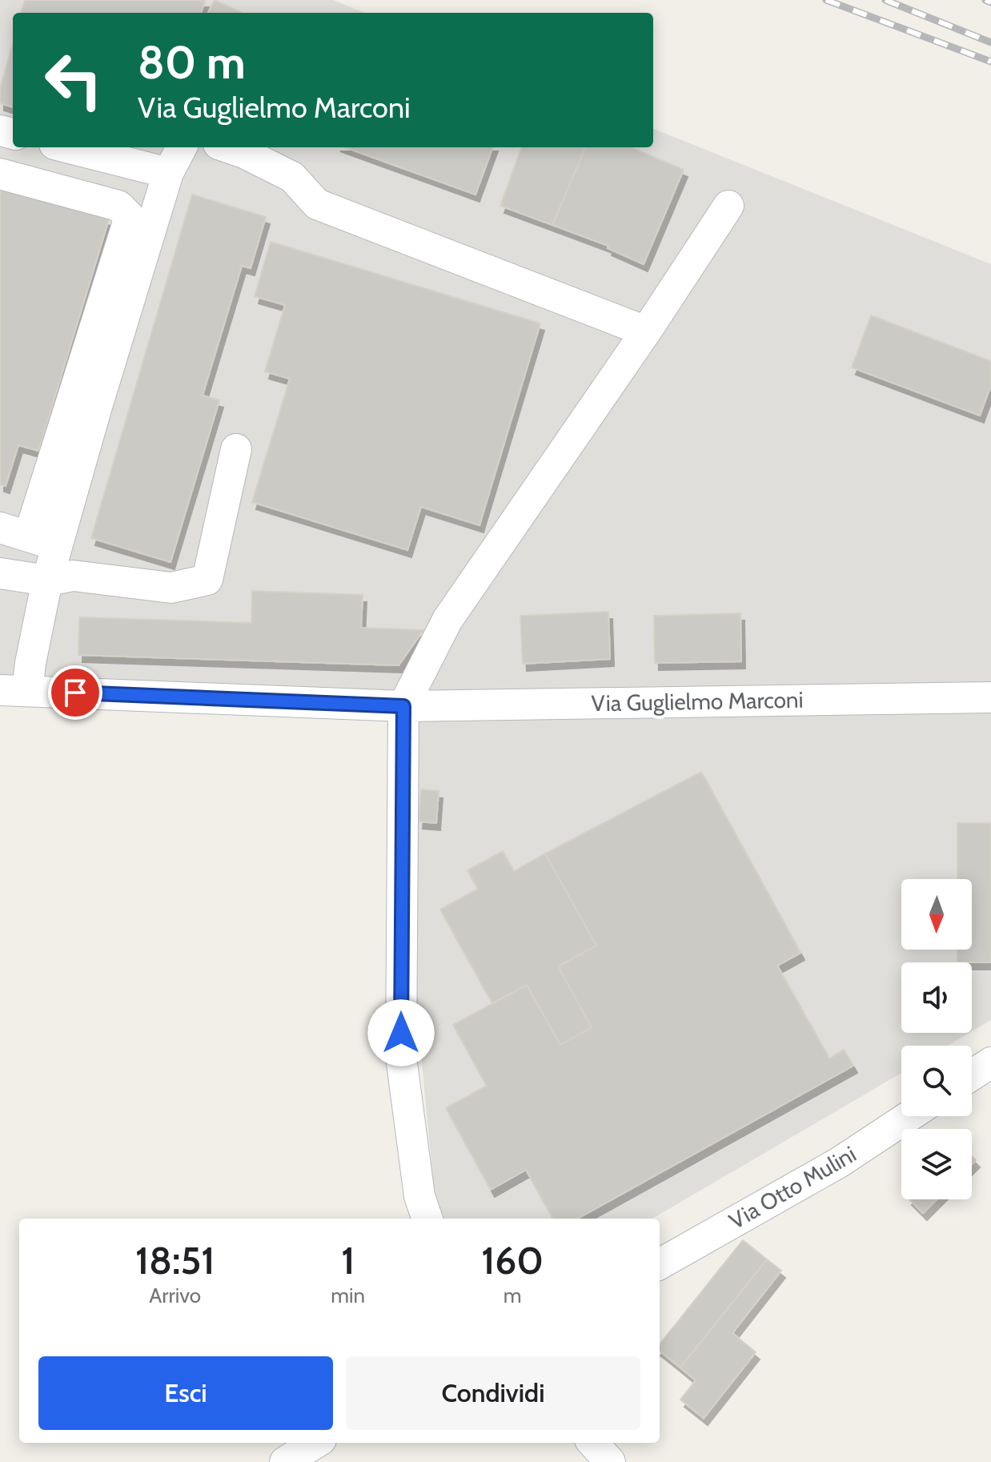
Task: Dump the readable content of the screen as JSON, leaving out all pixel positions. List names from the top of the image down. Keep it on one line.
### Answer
{"streets":{"street":["Via Guglielmo Marconi","Via Otto Mulini"]},"north":"bottom","page":{"turn":["80 m","Via Guglielmo Marconi"],"eta":["18:51","Arrivo","1","min","160","m"],"buttons":["Esci","Condividi"]}}
